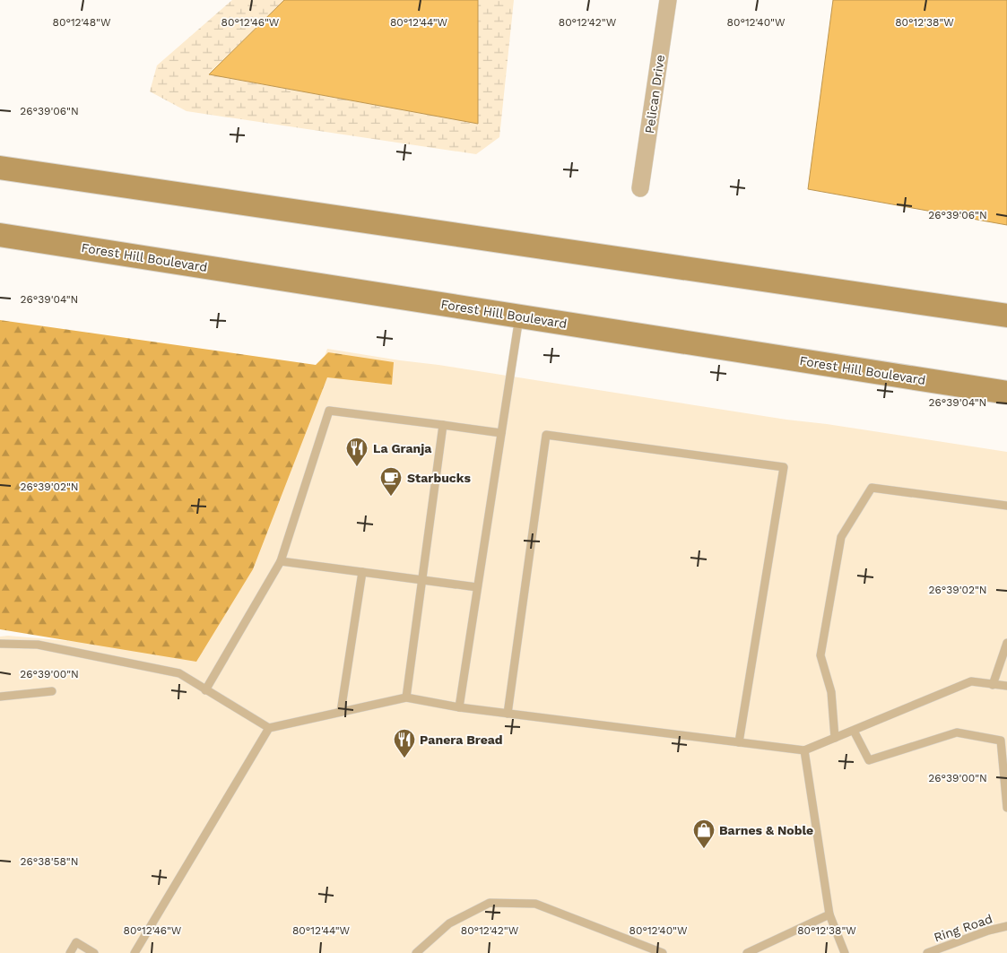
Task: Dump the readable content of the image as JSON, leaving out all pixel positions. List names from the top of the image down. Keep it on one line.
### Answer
{"streets":{"main road":["Forest Hill Boulevard"],"street":["Pelican Drive"],"lane":["Ring Road"]},"places":{"restaurant":["La Granja","Panera Bread"],"cafe":["Starbucks"],"shop":["Barnes & Noble"]},"coordinates":["80°12'48\"W","80°12'46\"W","80°12'44\"W","80°12'42\"W","80°12'40\"W","80°12'38\"W","26°39'06\"N","26°39'04\"N","26°39'02\"N","26°39'00\"N","26°38'58\"N"]}
